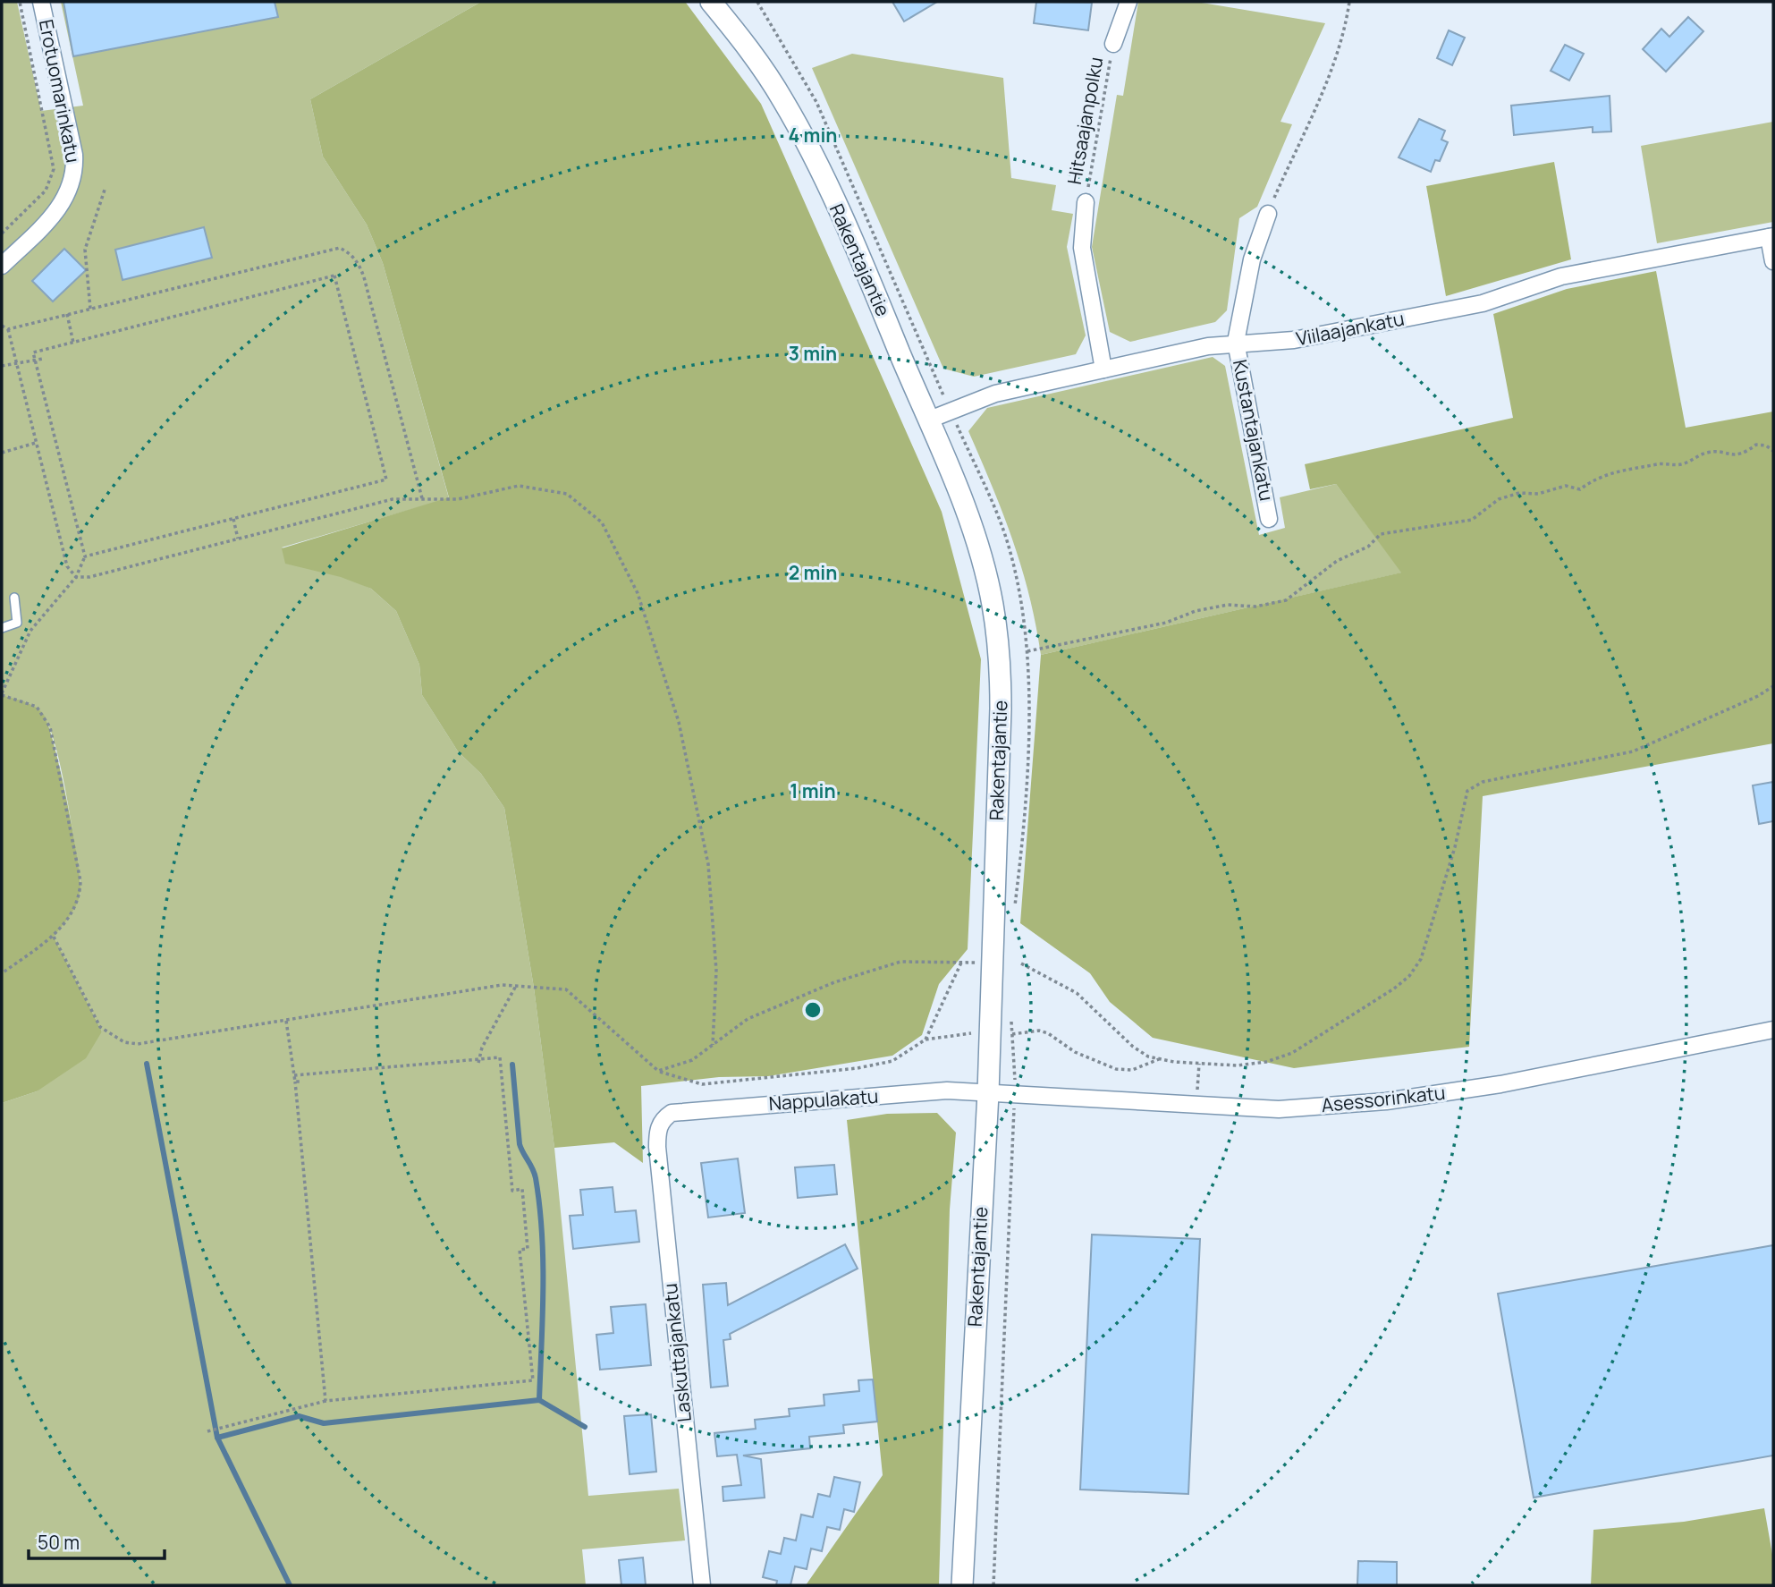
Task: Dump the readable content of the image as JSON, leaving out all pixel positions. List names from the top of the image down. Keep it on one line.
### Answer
{"streets":{"street":["Erotuomarinkatu","Rakentajantie","Viilaajankatu","Kustantajankatu","Asessorinkatu","Nappulakatu","Laskuttajankatu"],"path":["Hitsaajanpolku"]},"crossings":[["Rakentajantie","Viilaajankatu"],["Rakentajantie","Asessorinkatu"],["Rakentajantie","Nappulakatu"],["Viilaajankatu","Kustantajankatu"],["Asessorinkatu","Nappulakatu"],["Nappulakatu","Laskuttajankatu"]],"scale_bar":"50 m","rings":["4 min","3 min","2 min","1 min"]}
